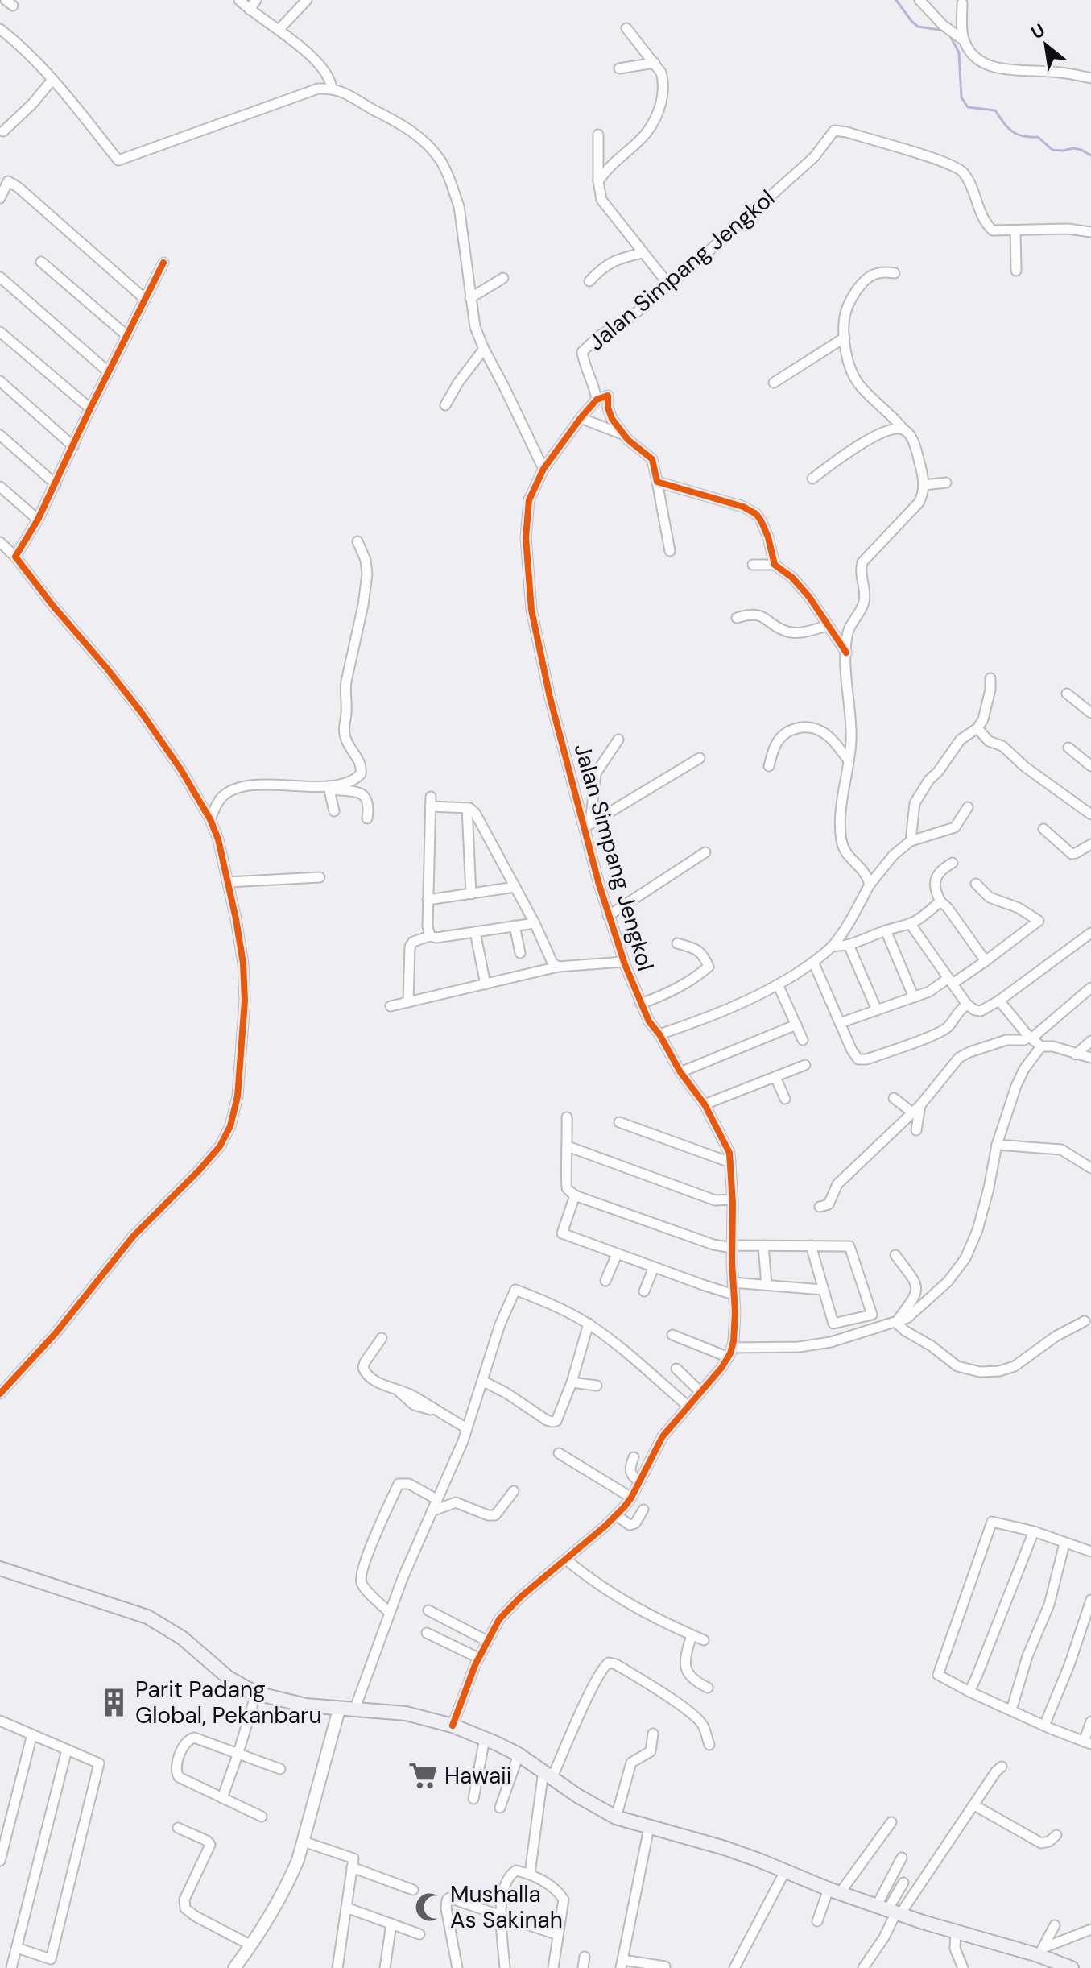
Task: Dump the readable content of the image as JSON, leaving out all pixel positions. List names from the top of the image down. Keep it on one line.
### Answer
{"streets":{"street":["Jalan Simpang Jengkol"]},"places":{"building":["Parit Padang Global, Pekanbaru"],"supermarket":["Hawaii"],"mosque":["Mushalla As Sakinah"]},"north":"top left"}
